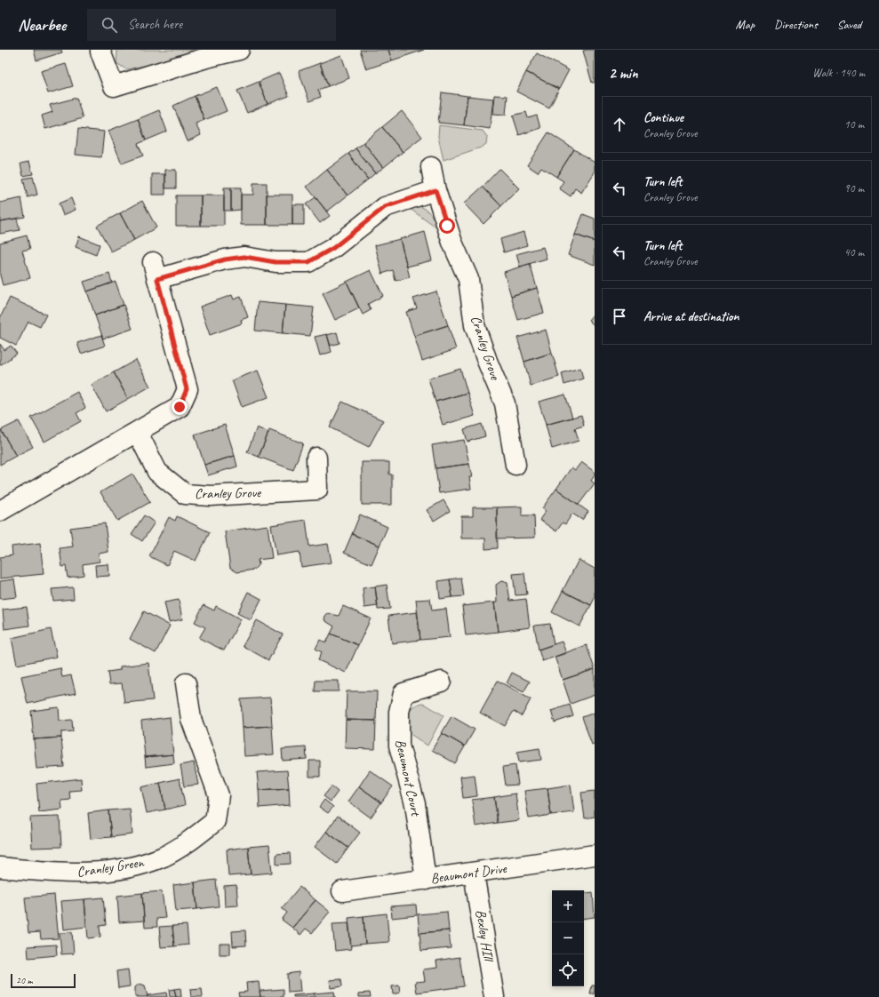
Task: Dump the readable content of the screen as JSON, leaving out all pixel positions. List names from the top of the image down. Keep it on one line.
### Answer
{"streets":{"street":["Cranley Grove","Beaumont Court","Cranley Green","Beaumont Drive","Bexley HIll"]},"crossings":[["Beaumont Court","Beaumont Drive"],["Beaumont Drive","Bexley HIll"]],"scale_bar":"20 m","page":{"header":"Nearbee","search":"Search here","nav":["Map","Directions","Saved"],"heading":["2 min","Walk · 140 m"],"list":[["Continue","Cranley Grove","10 m"],["Turn left","Cranley Grove","90 m"],["Turn left","Cranley Grove","40 m"],"Arrive at destination"],"map_buttons":["+","−"],"scale":"20 m"}}
